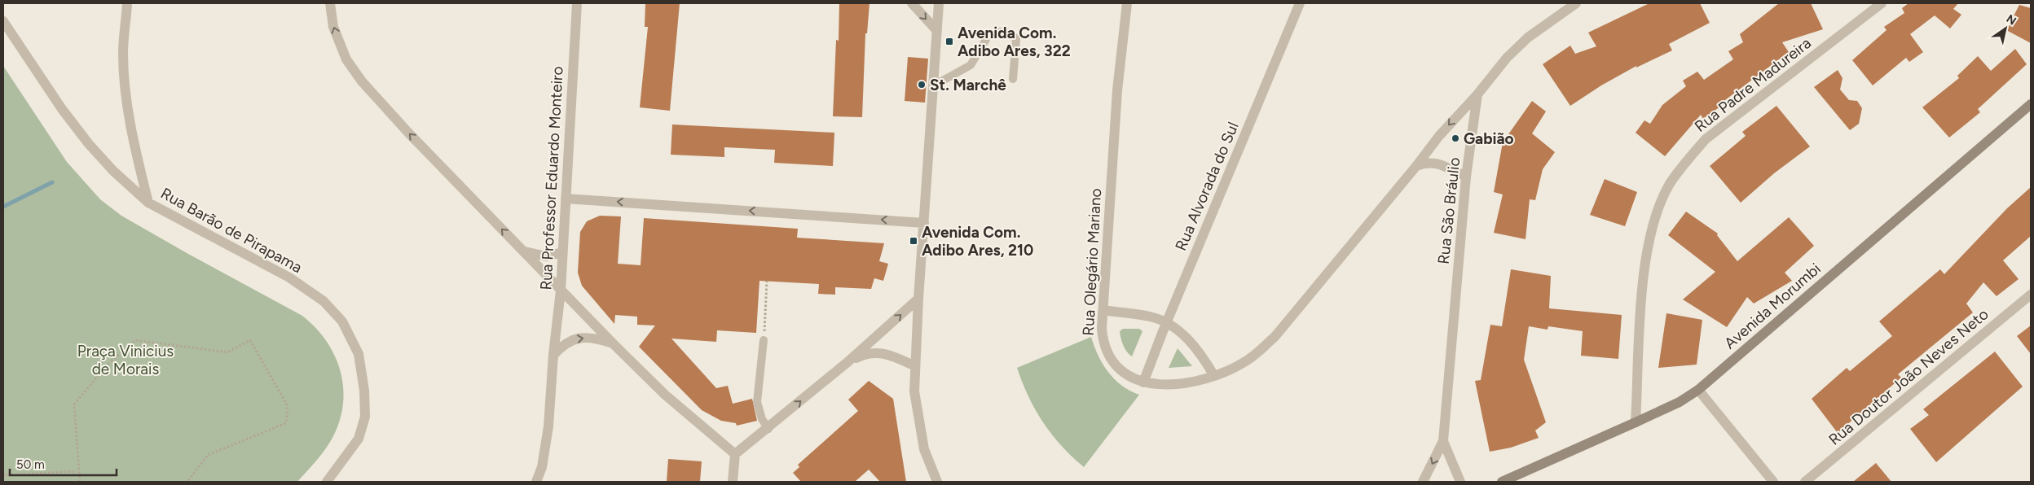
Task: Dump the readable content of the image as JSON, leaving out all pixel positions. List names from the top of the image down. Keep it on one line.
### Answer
{"streets":{"main road":["Avenida Morumbi"],"street":["Rua Padre Madureira","Rua Professor Eduardo Monteiro","Rua Alvorada do Sul","Rua São Bráulio","Rua Barão de Pirapama","Rua Olegário Mariano","Rua Doutor João Neves Neto"]},"crossings":[["Rua Padre Madureira","Avenida Morumbi"],["Rua Alvorada do Sul","Rua Olegário Mariano"],["Rua São Bráulio","Rua Olegário Mariano"]],"parks":["Praça Vinicius de Morais"],"places":{"transit":["Avenida Com. Adibo Ares, 322","Avenida Com. Adibo Ares, 210"],"other":["St. Marchê","Gabião"]},"scale_bar":"50 m","north":"top right"}
